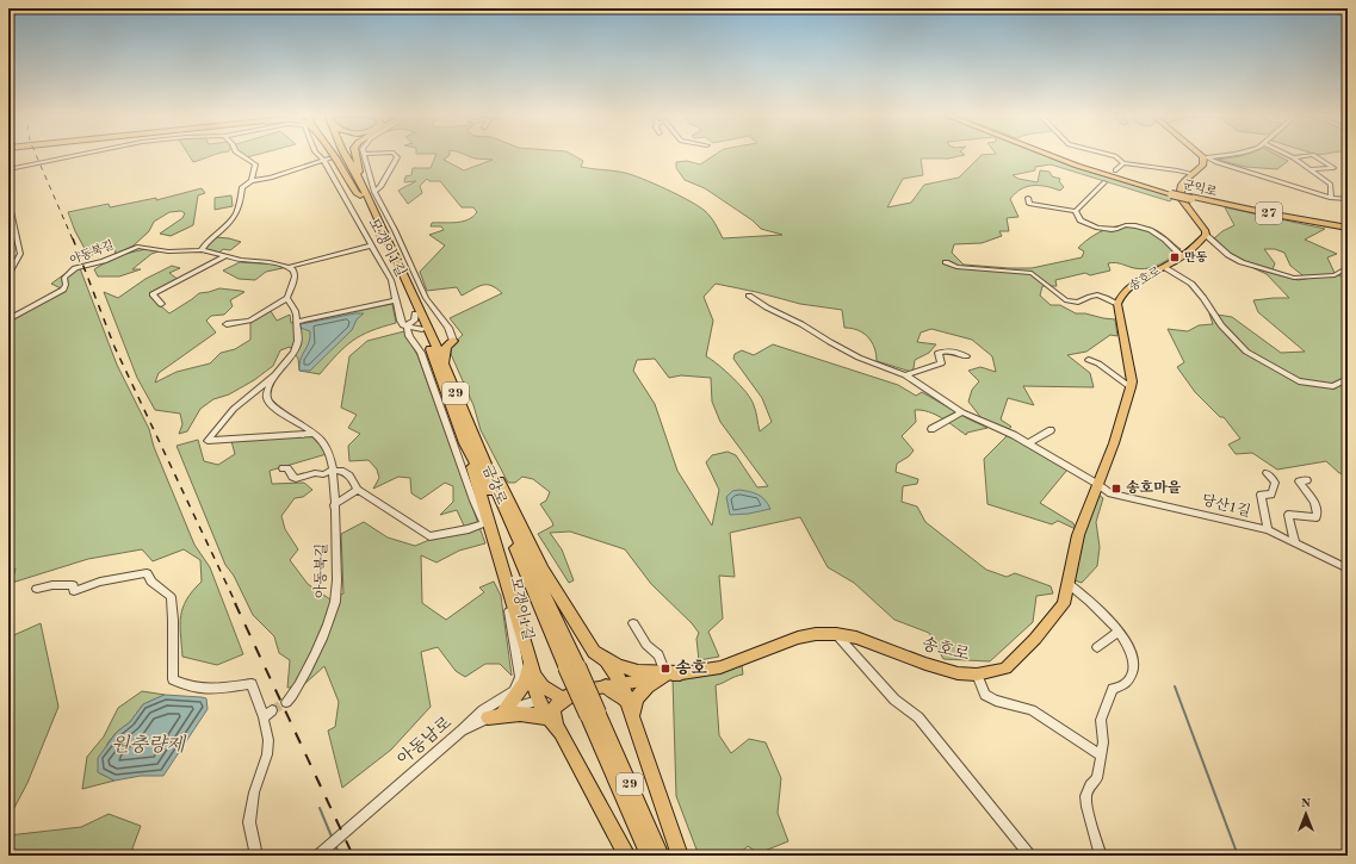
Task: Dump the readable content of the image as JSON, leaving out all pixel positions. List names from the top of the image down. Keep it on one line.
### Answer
{"streets":{"highway":["군익로","27","29","금강로"],"main road":["송호로","아동남로"],"street":["모갱이1길","아동북길","당산1길"]},"crossings":[["모갱이1길","아동남로"],["송호로","당산1길"],["29","금강로"]],"water":["원충량제"],"places":{"transit":["만동","송호마을","송호"]},"north":"top"}
